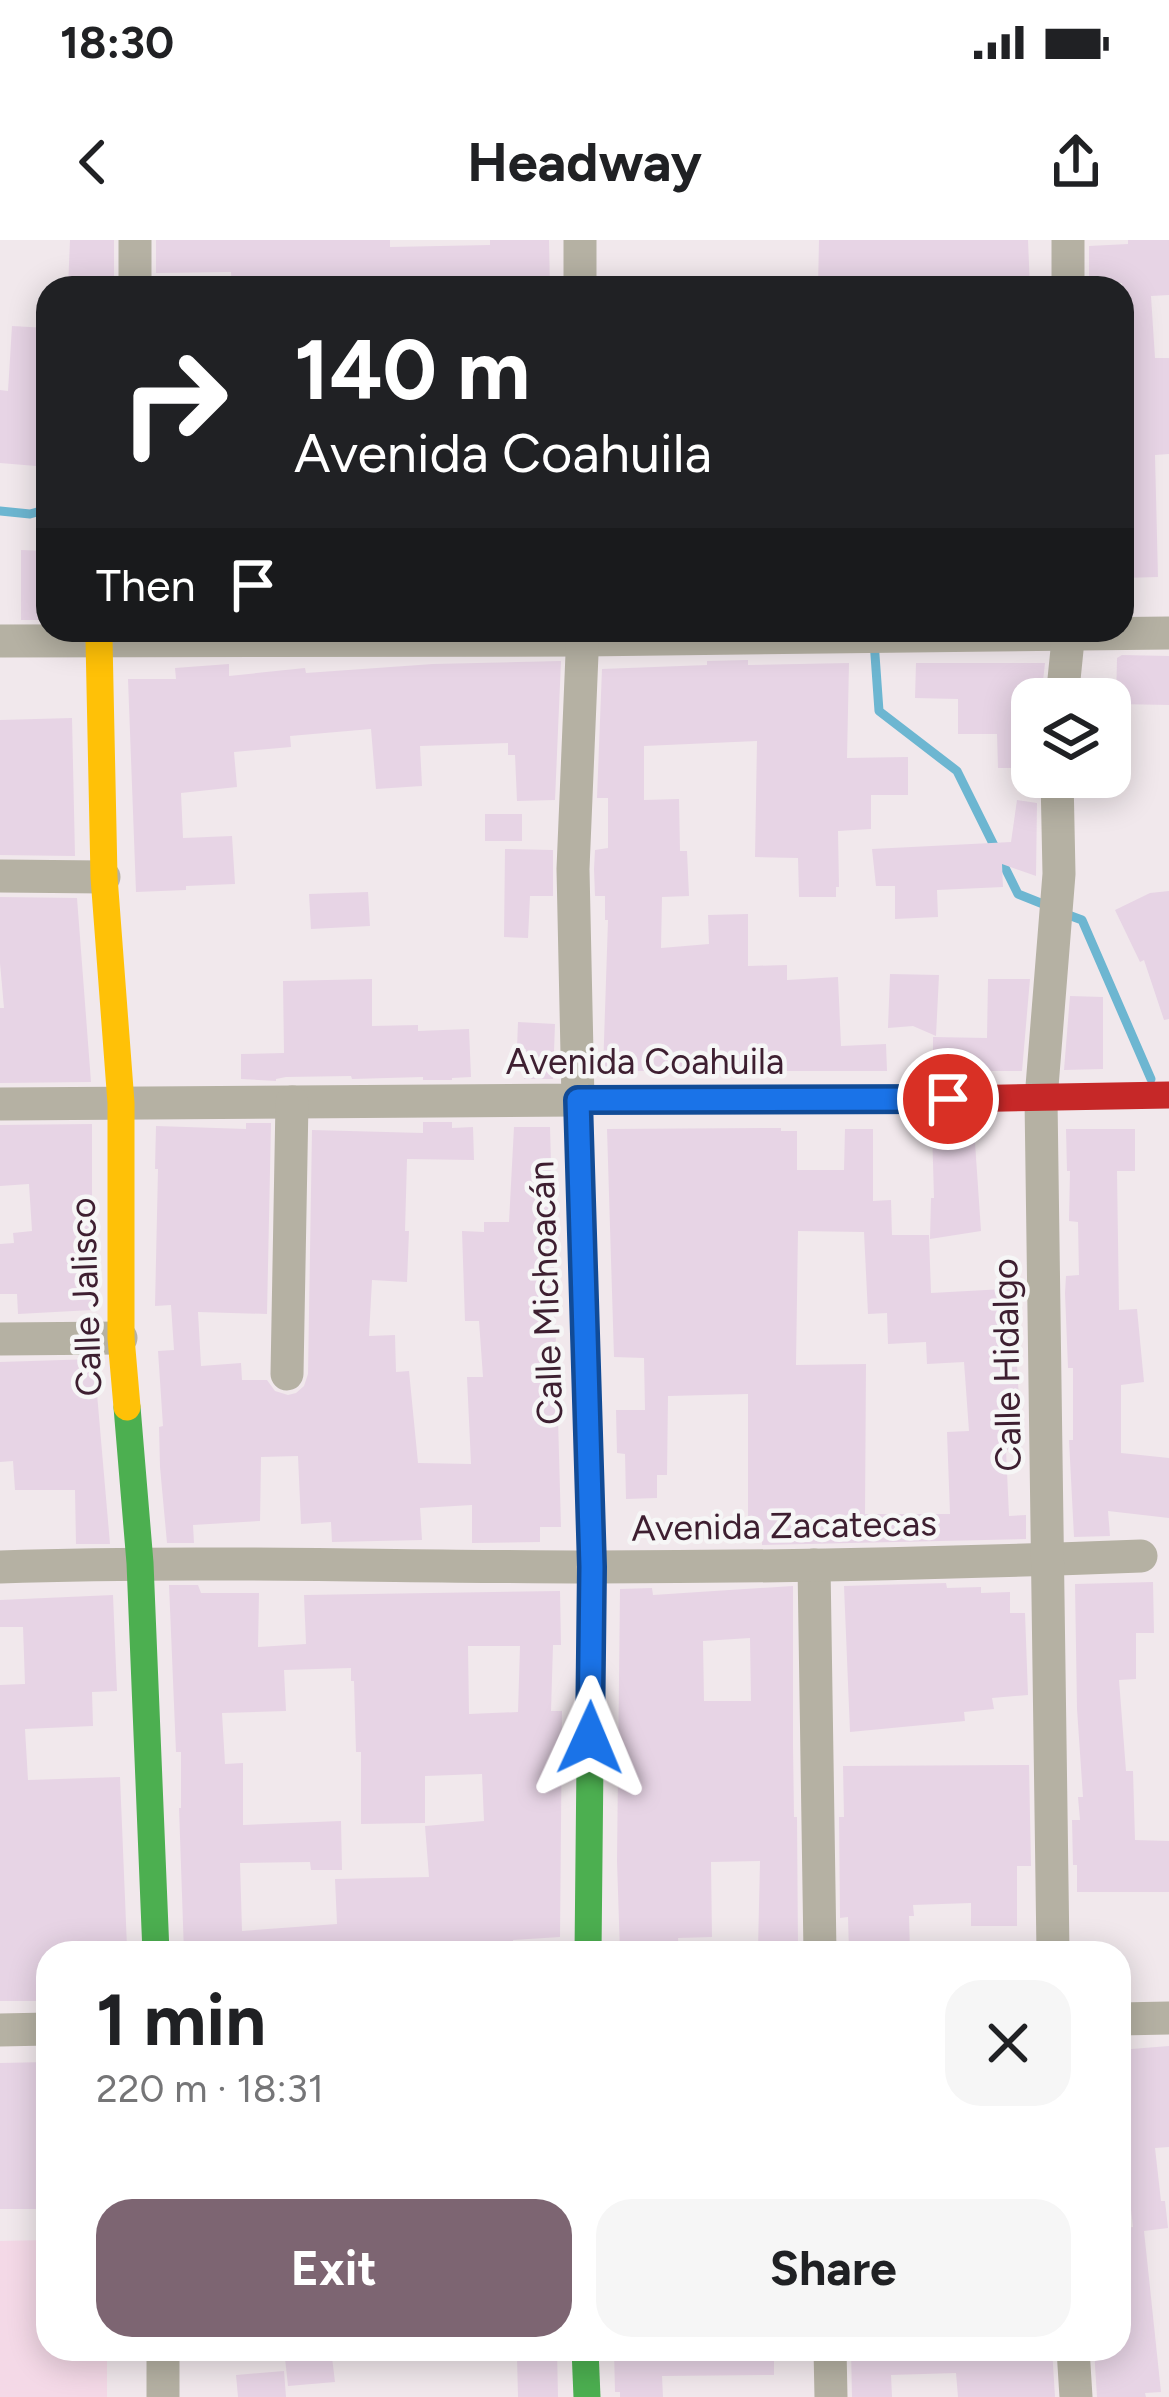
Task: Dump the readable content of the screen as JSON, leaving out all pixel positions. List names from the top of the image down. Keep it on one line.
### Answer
{"streets":{"street":["Avenida Coahuila","Calle Michoacán","Calle Jalisco","Calle Hidalgo","Avenida Zacatecas"]},"crossings":[["Avenida Coahuila","Calle Michoacán"],["Avenida Coahuila","Calle Jalisco"],["Avenida Coahuila","Calle Hidalgo"],["Calle Michoacán","Avenida Zacatecas"],["Calle Jalisco","Avenida Zacatecas"],["Calle Hidalgo","Avenida Zacatecas"]],"page":{"status":"18:30","header":"Headway","turn":["140 m","Avenida Coahuila"],"then":"Then","heading":["1 min","220 m · 18:31"],"buttons":["Exit","Share"]}}
